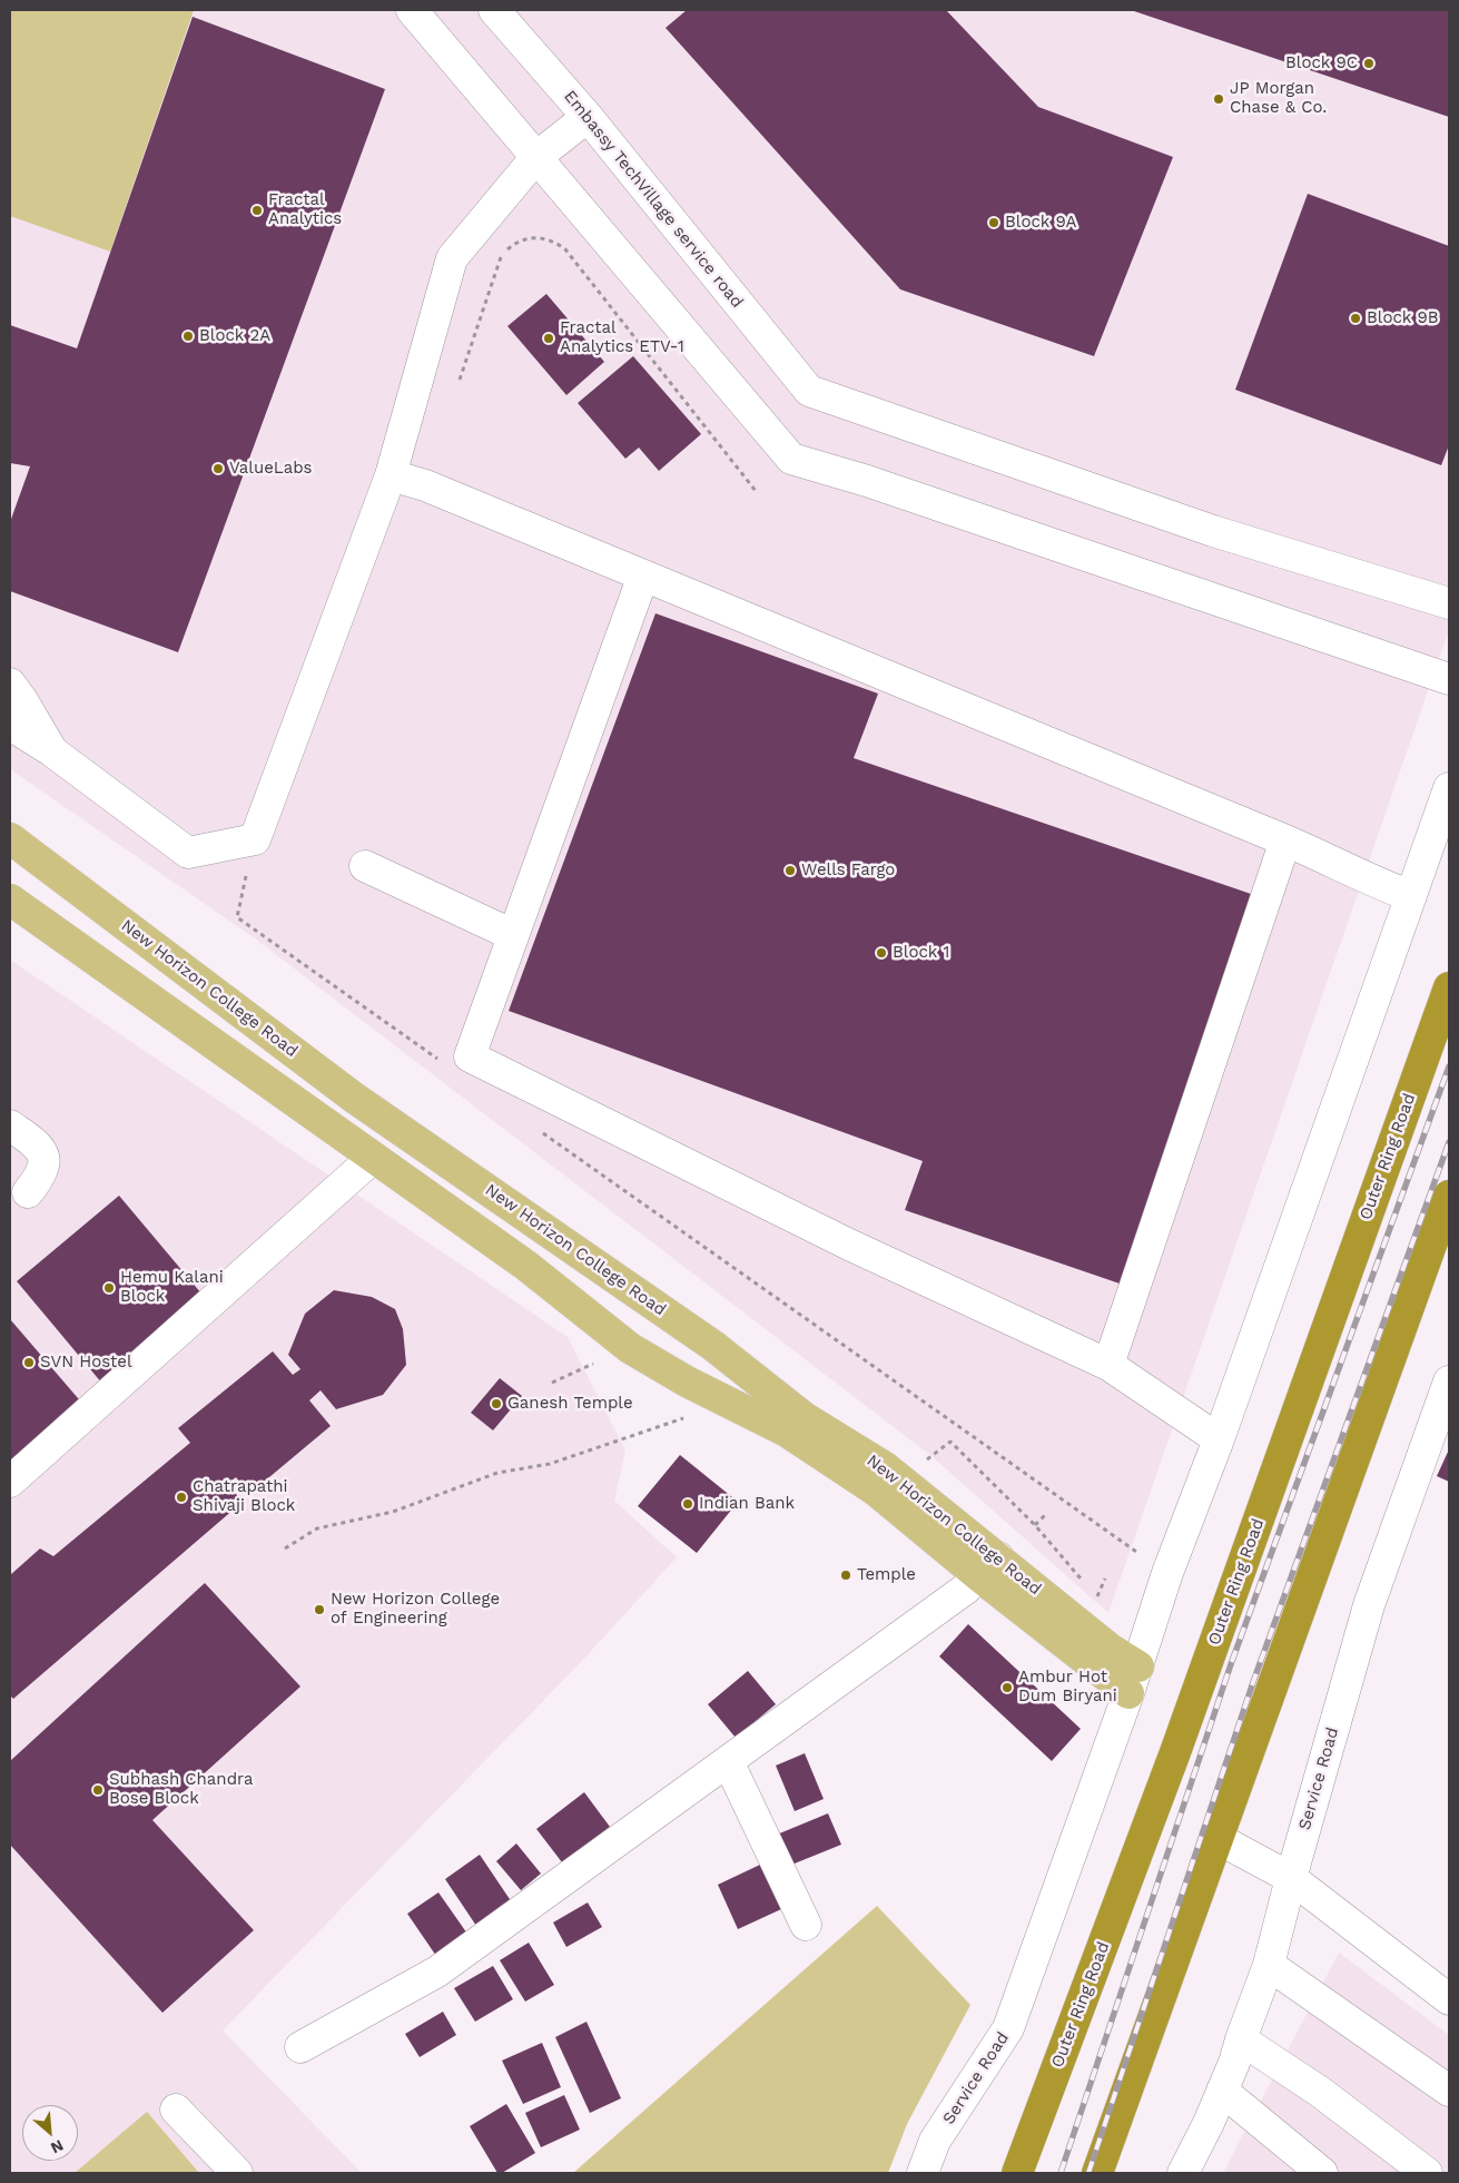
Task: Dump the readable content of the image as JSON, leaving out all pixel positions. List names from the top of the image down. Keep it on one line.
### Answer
{"streets":{"highway":["Outer Ring Road"],"main road":["New Horizon College Road"],"street":["Embassy TechVillage service road","Service Road"]},"crossings":[["New Horizon College Road","Service Road"]],"places":["Block 9C","JP Morgan Chase & Co.","Fractal Analytics","Block 9A","Block 9B","Block 2A","Fractal Analytics ETV-1","ValueLabs","Wells Fargo","Block 1","Hemu Kalani Block","SVN Hostel","Ganesh Temple","Chatrapathi Shivaji Block","Indian Bank","Temple","New Horizon College of Engineering","Ambur Hot Dum Biryani","Subhash Chandra Bose Block"],"north":"bottom right"}
